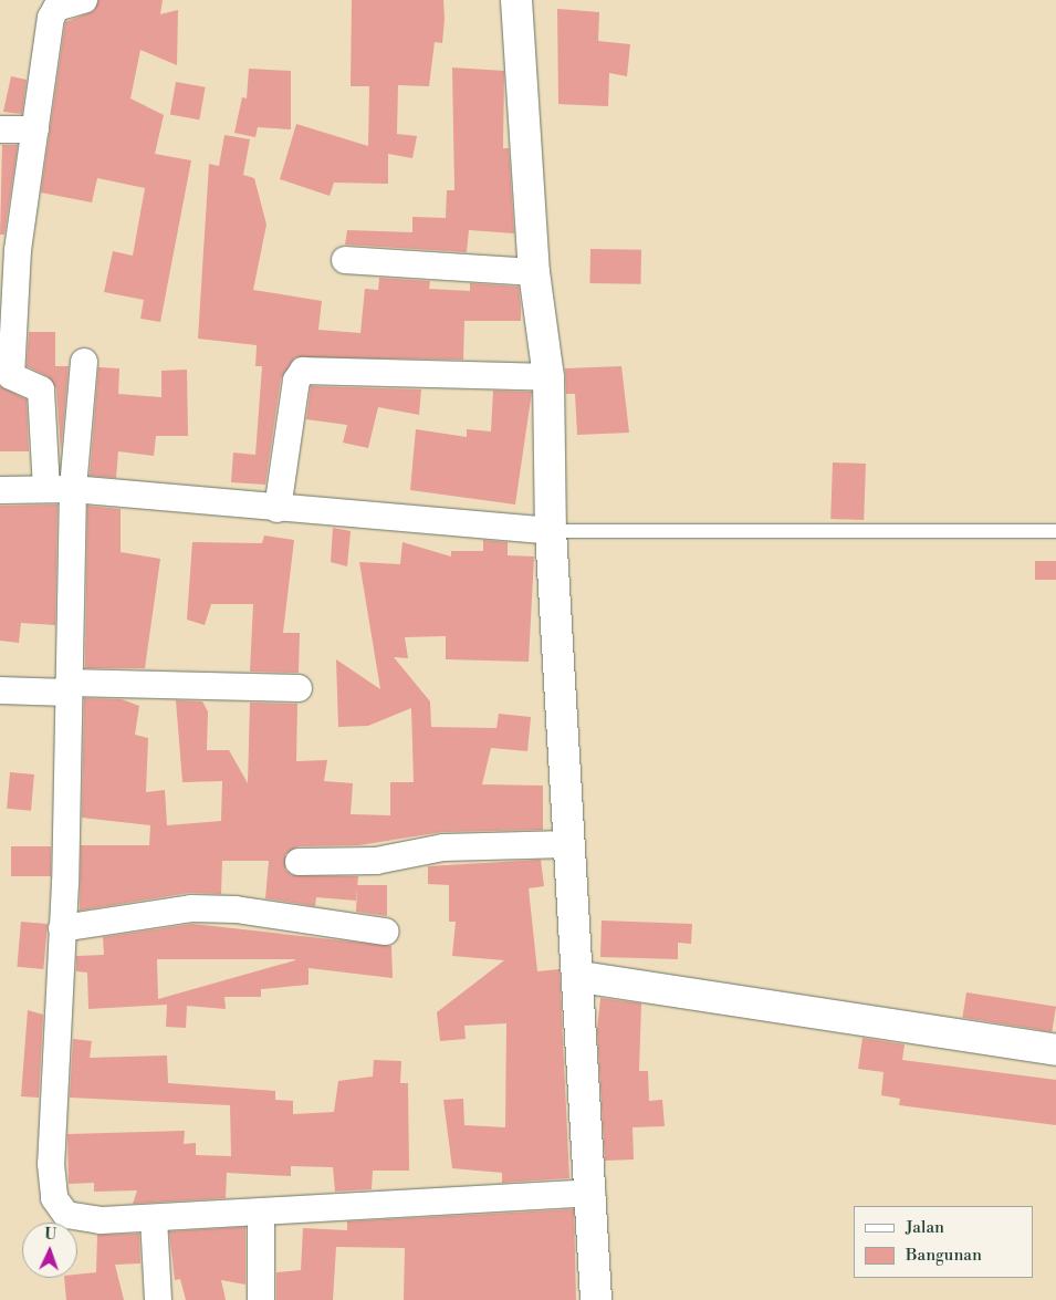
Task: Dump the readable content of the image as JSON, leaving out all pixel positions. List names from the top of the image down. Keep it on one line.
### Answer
{"legend":["Jalan","Bangunan"],"north":"top"}
